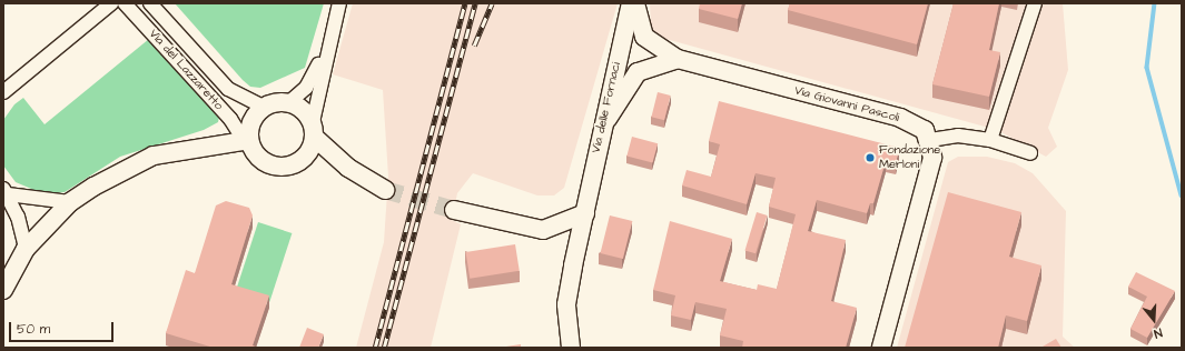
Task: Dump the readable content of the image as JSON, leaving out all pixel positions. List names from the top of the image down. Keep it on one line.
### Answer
{"streets":{"main road":["Via Giovanni Pascoli","Via delle Fornaci"],"street":["Via del Lazzaretto"]},"places":["Fondazione Merloni"],"scale_bar":"50 m","north":"bottom"}
